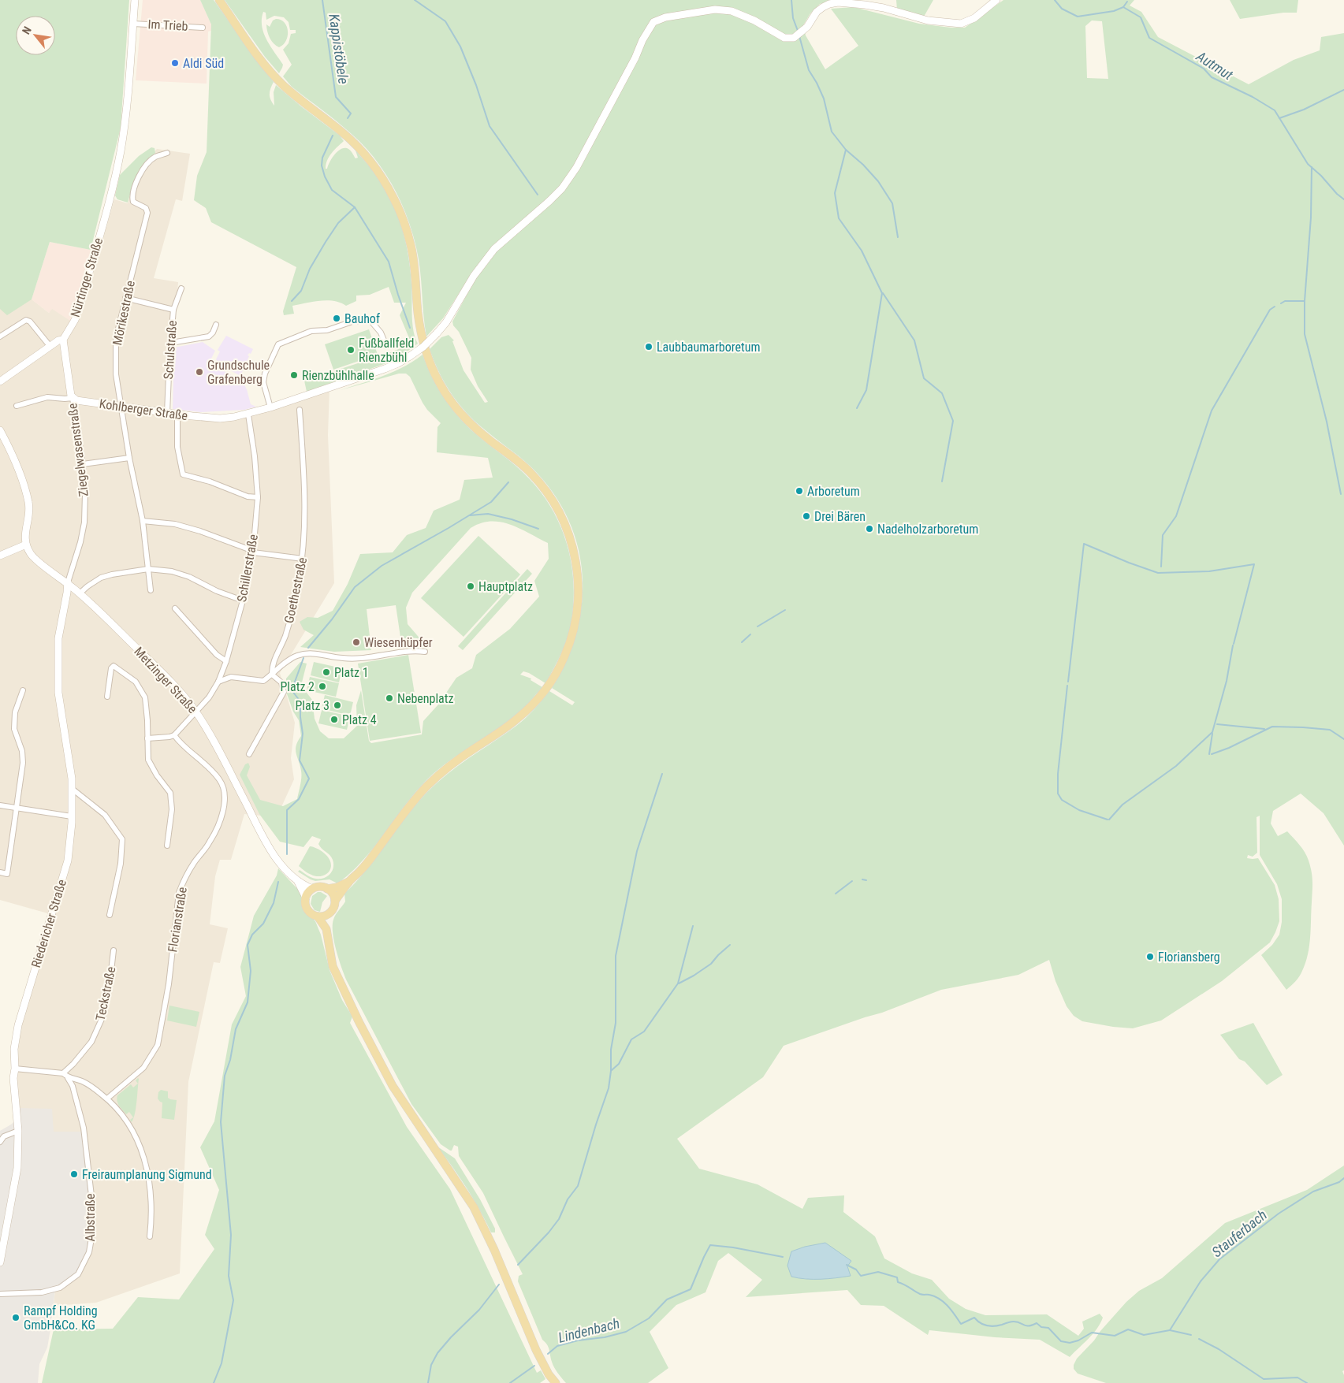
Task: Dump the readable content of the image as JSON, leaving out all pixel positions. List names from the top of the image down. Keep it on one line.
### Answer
{"streets":{"street":["Im Trieb","Nürtinger Straße","Mörikestraße","Schulstraße","Kohlberger Straße","Ziegelwasenstraße","Schillerstraße","Goethestraße","Metzinger Straße","Florianstraße","Riedericher Straße","Teckstraße","Albstraße"]},"crossings":[["Im Trieb","Nürtinger Straße"],["Nürtinger Straße","Ziegelwasenstraße"],["Mörikestraße","Kohlberger Straße"],["Schulstraße","Kohlberger Straße"],["Kohlberger Straße","Ziegelwasenstraße"],["Kohlberger Straße","Schillerstraße"],["Ziegelwasenstraße","Metzinger Straße"],["Ziegelwasenstraße","Riedericher Straße"],["Schillerstraße","Metzinger Straße"],["Metzinger Straße","Riedericher Straße"]],"water":["Kappistöbele","Autmut","Stauferbach","Lindenbach"],"places":["Aldi Süd","Bauhof","Laubbaumarboretum","Fußballfeld Rienzbühl","Grundschule Grafenberg","Rienzbühlhalle","Arboretum","Drei Bären","Nadelholzarboretum","Hauptplatz","Wiesenhüpfer","Platz 1","Platz 2","Nebenplatz","Platz 3","Platz 4","Floriansberg","Freiraumplanung Sigmund","Rampf Holding GmbH&Co. KG"],"north":"top left"}
